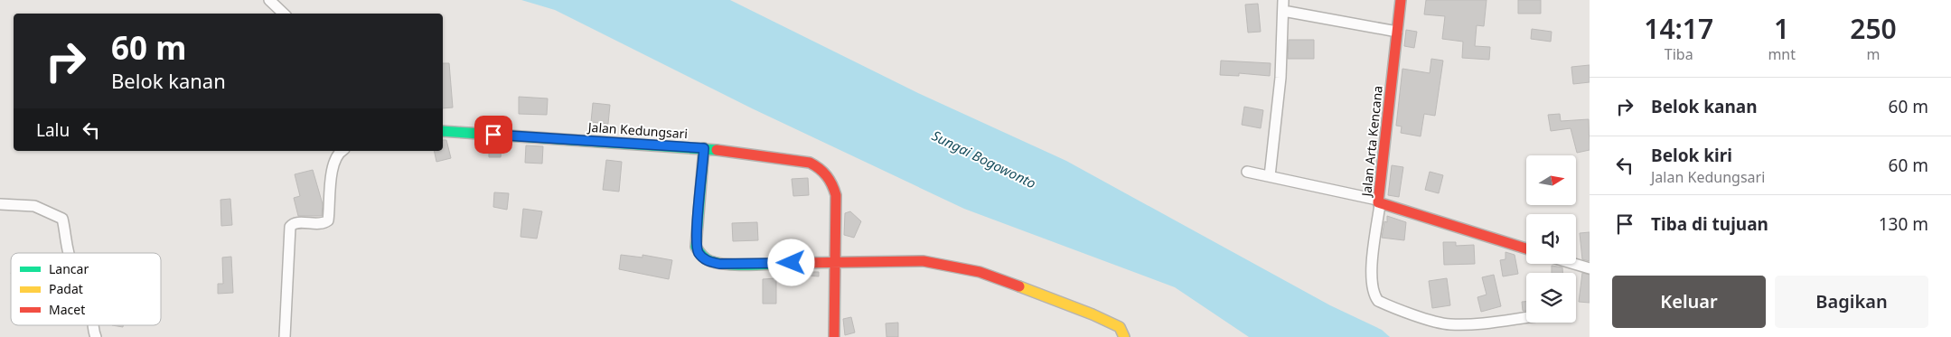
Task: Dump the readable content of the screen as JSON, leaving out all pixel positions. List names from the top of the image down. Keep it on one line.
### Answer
{"streets":{"street":["Jalan Kedungsari","Jalan Arta Kencana"]},"water":["Sungai Bogowonto"],"legend":["Lancar","Padat","Macet"],"north":"right","page":{"eta":["14:17","Tiba","1","mnt","250","m"],"turn":["60 m","Belok kanan"],"list":[{"name":"Belok kanan","value":"60 m"},{"name":"Belok kiri","note":"Jalan Kedungsari","value":"60 m"},{"name":"Tiba di tujuan","value":"130 m"}],"then":"Lalu","buttons":["Keluar","Bagikan"]}}
